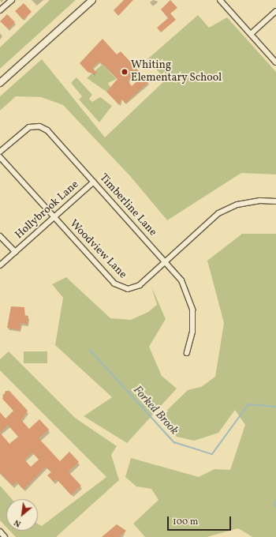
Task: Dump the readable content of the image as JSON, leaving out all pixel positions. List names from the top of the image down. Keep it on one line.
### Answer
{"streets":{"street":["Timberline Lane","Hollybrook Lane","Woodview Lane"]},"crossings":[["Timberline Lane","Hollybrook Lane"],["Timberline Lane","Woodview Lane"],["Hollybrook Lane","Woodview Lane"]],"water":["Forked Brook"],"places":["Whiting Elementary School"],"scale_bar":"100 m","north":"bottom left"}
